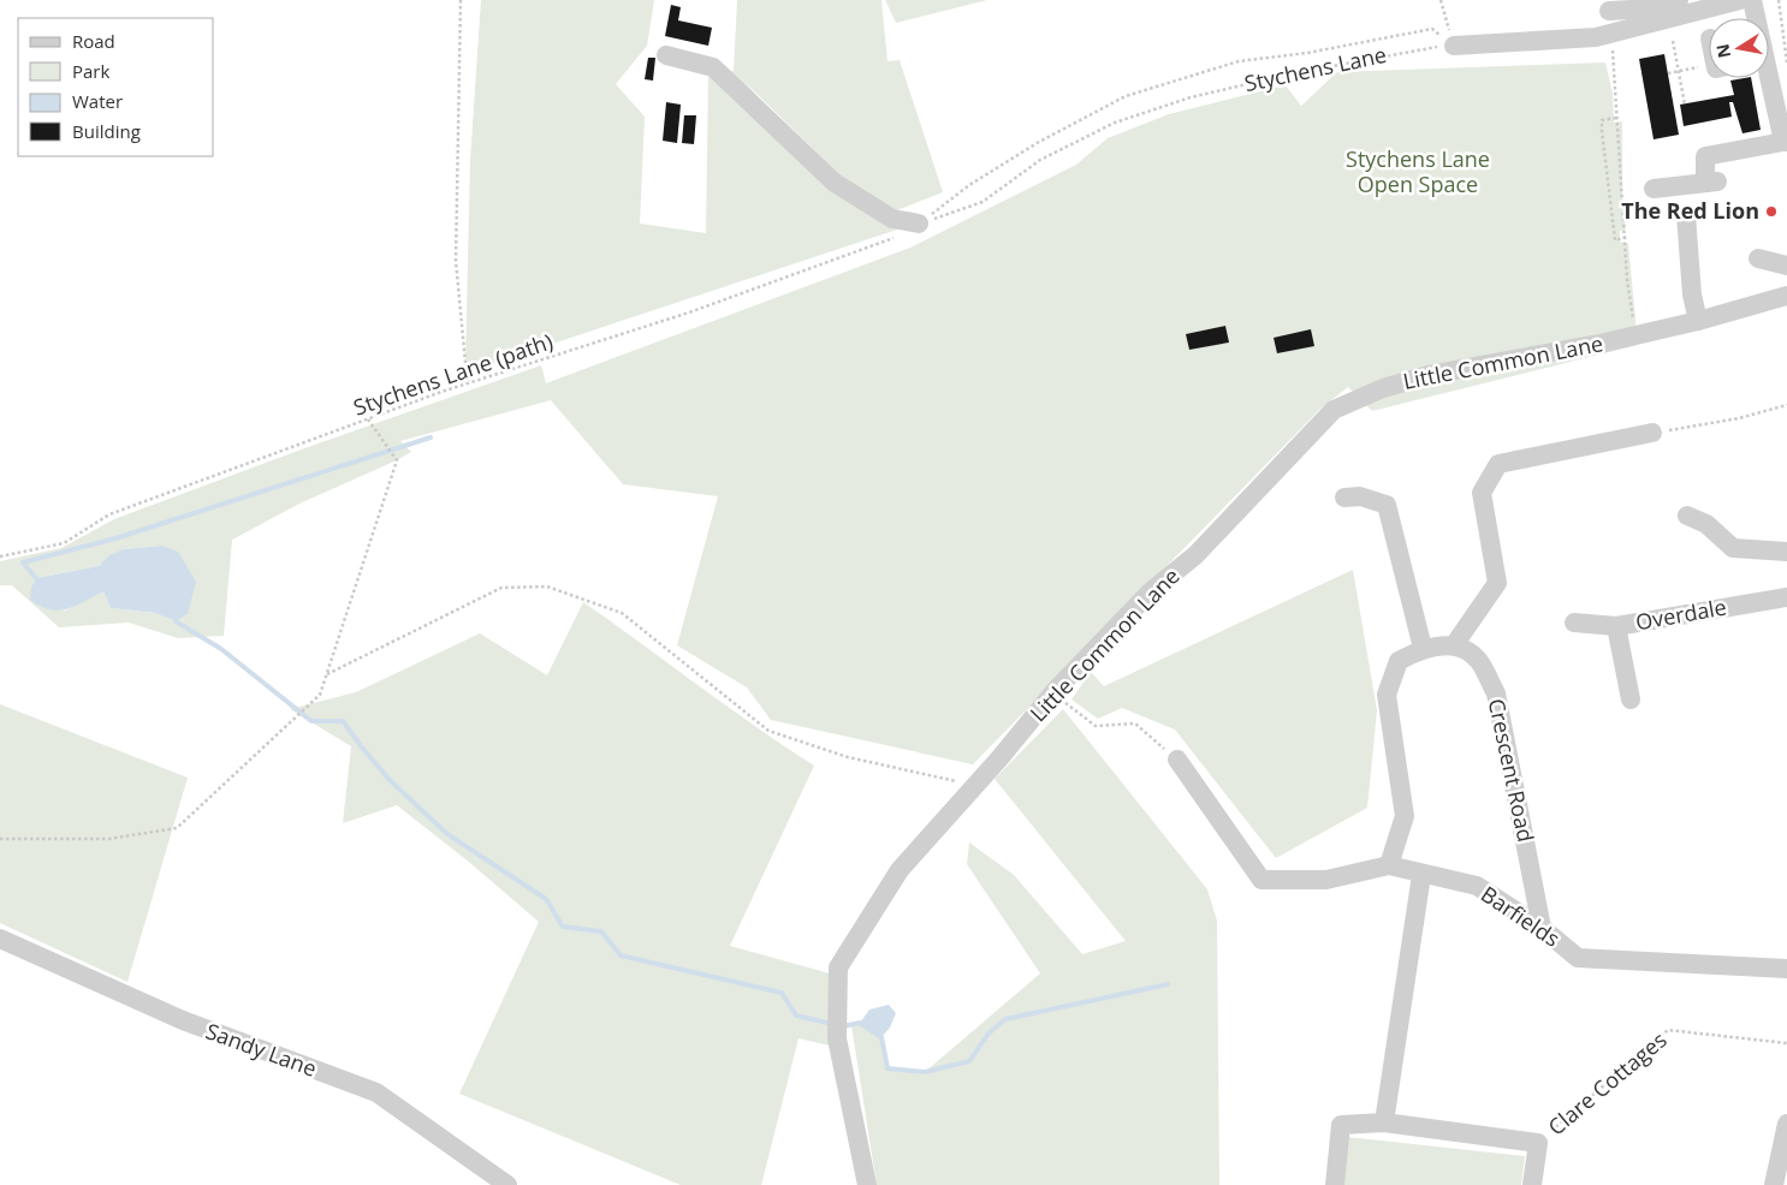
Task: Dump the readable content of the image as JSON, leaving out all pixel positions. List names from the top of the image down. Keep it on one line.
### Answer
{"streets":{"street":["Little Common Lane","Overdale","Crescent Road","Barfields","Sandy Lane","Clare Cottages"],"path":["Stychens Lane","Stychens Lane (path)"]},"crossings":[["Crescent Road","Barfields"]],"parks":["Stychens Lane Open Space"],"places":["The Red Lion"],"legend":["Road","Park","Water","Building"],"north":"left"}
